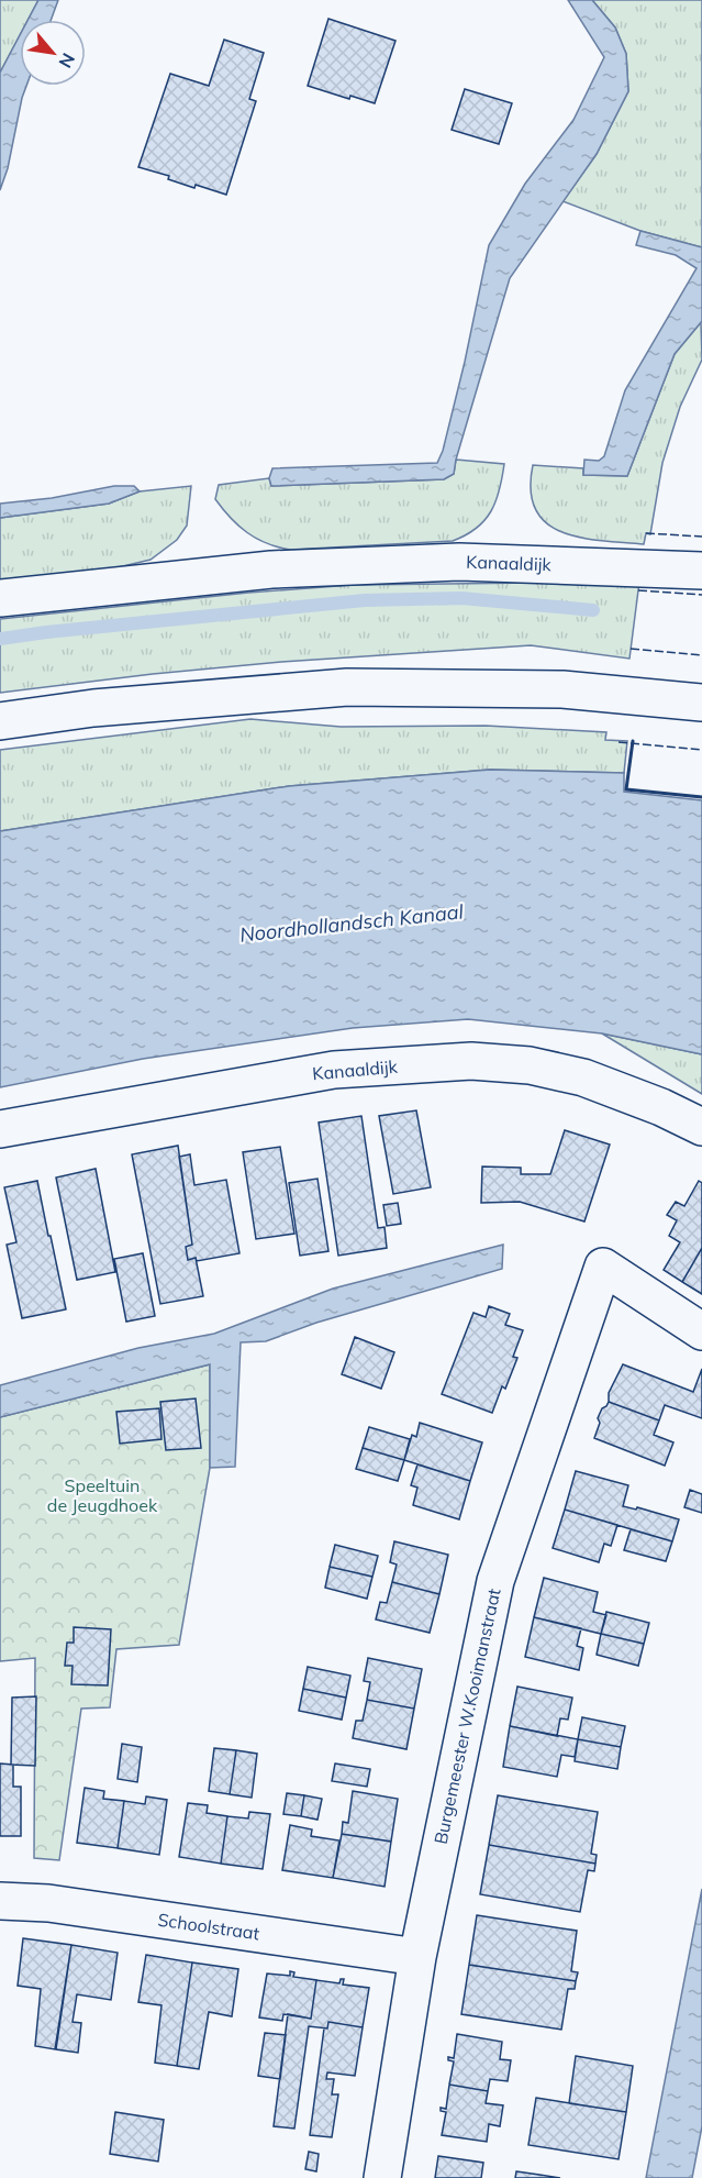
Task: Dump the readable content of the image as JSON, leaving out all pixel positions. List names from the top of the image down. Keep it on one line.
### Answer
{"streets":{"street":["Kanaaldijk","Burgemeester W.Kooimanstraat","Schoolstraat"]},"crossings":[["Burgemeester W.Kooimanstraat","Schoolstraat"]],"water":["Noordhollandsch Kanaal"],"parks":["Speeltuin de Jeugdhoek"],"north":"bottom right"}
